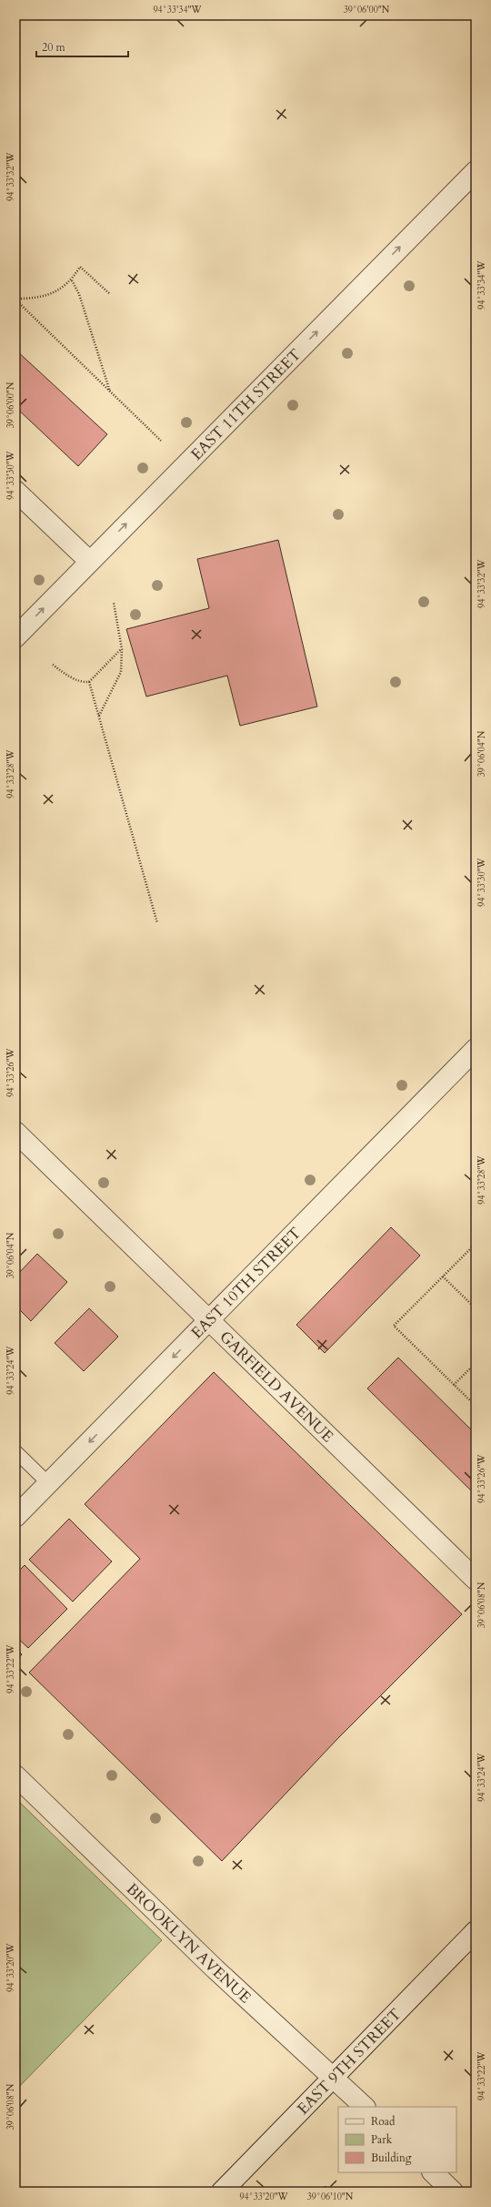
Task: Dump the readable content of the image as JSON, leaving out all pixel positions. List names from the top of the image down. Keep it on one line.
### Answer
{"streets":{"street":["EAST 11TH STREET","EAST 10TH STREET","GARFIELD AVENUE","BROOKLYN AVENUE","EAST 9TH STREET"]},"crossings":[["EAST 10TH STREET","GARFIELD AVENUE"],["BROOKLYN AVENUE","EAST 9TH STREET"]],"one_way":["EAST 11TH STREET","EAST 10TH STREET"],"legend":["Road","Park","Building"],"scale_bar":"20 m","coordinates":["94°33'34\"W","39°06'00\"N","94°33'32\"W","94°33'30\"W","39°06'04\"N","94°33'28\"W","94°33'26\"W","94°33'24\"W","39°06'08\"N","94°33'22\"W","94°33'20\"W","39°06'10\"N"]}
